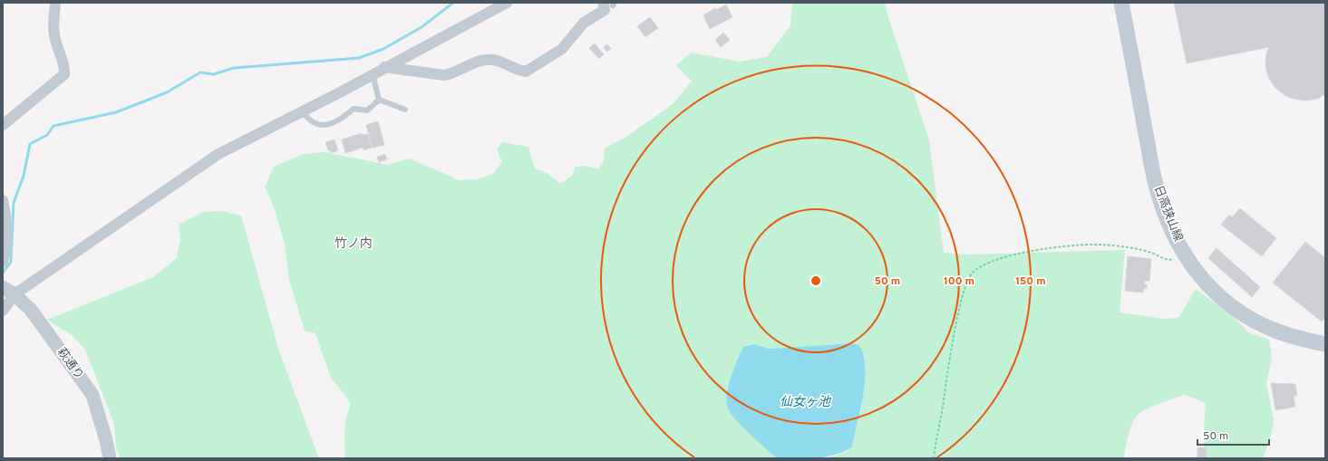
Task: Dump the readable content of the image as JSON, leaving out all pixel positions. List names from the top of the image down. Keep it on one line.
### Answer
{"streets":{"main road":["日高狭山線"],"street":["萩通り"]},"districts":["竹ノ内"],"water":["仙女ヶ池"],"scale_bar":"50 m","rings":["50 m","100 m","150 m"]}
